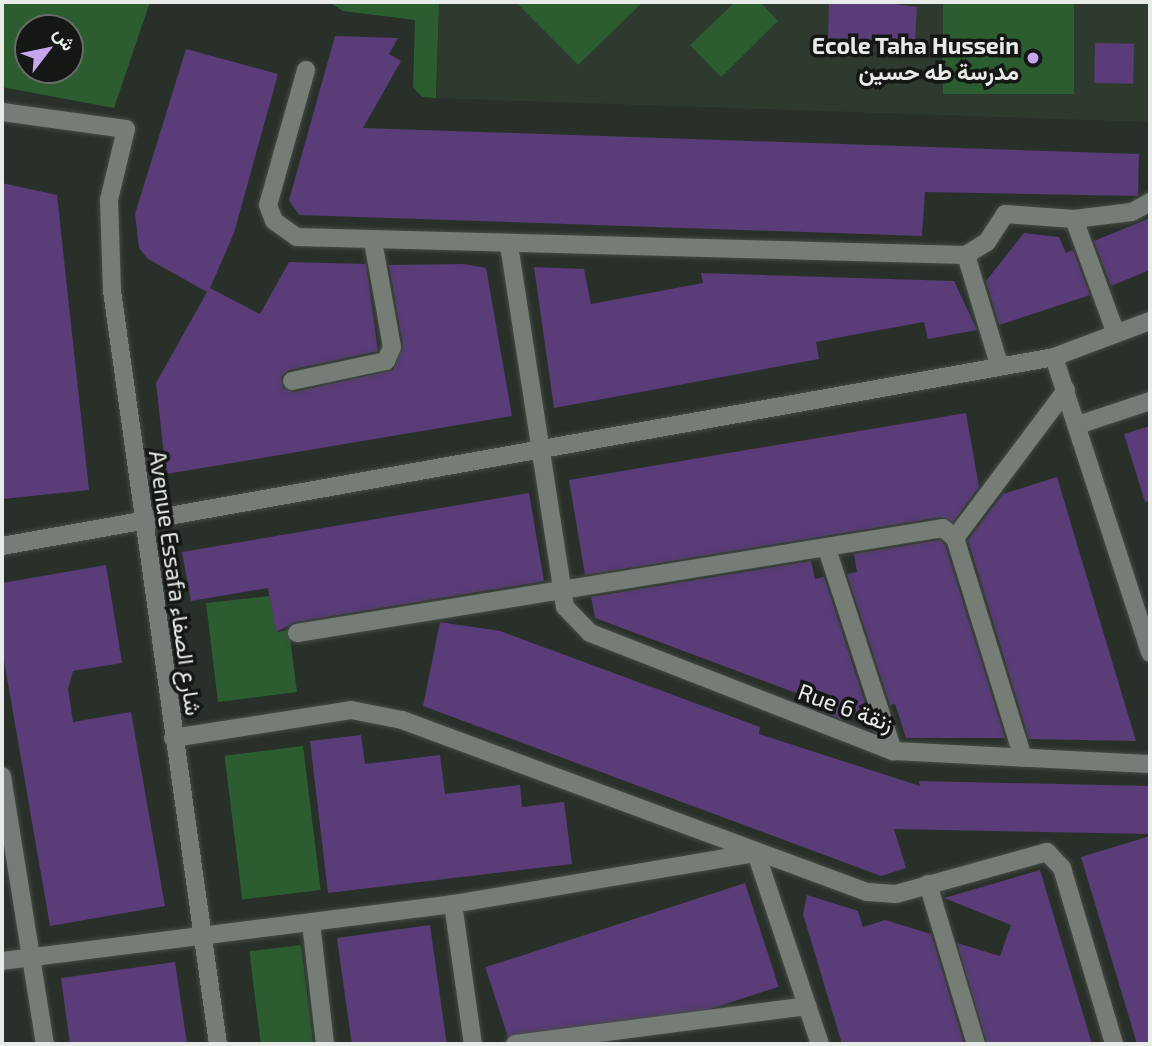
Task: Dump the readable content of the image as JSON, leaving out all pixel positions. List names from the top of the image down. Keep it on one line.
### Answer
{"streets":{"street":["Avenue Essafa شارع الصفاء","Rue 6 زنقة"]},"places":["Ecole Taha Hussein مدرسة طه حسين"],"north":"top right"}
